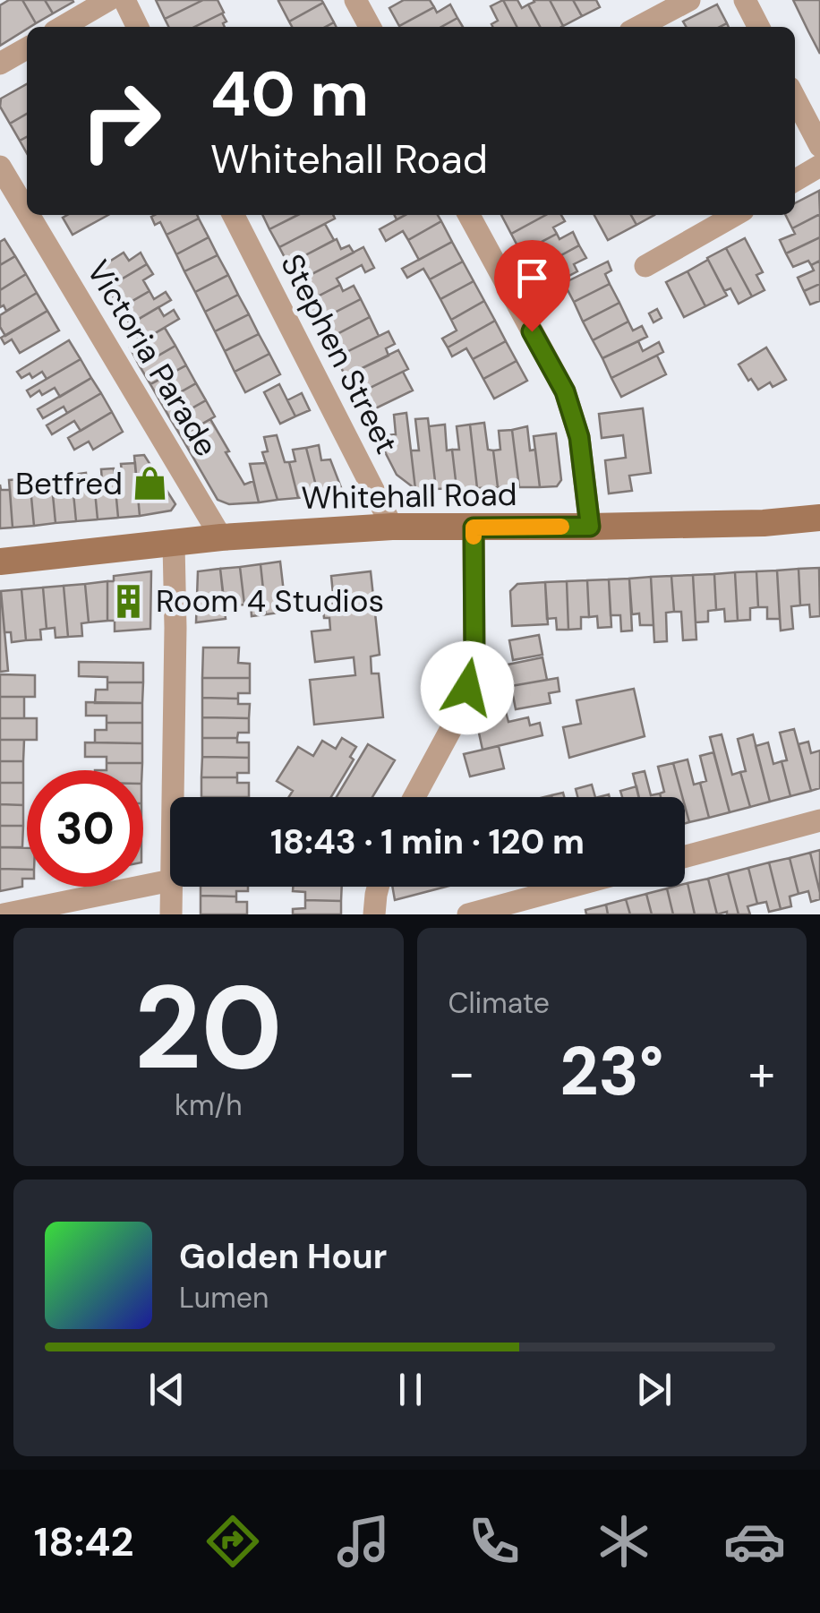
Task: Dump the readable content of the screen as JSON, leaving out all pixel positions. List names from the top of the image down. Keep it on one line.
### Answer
{"streets":{"main road":["Whitehall Road"],"street":["Stephen Street","Victoria Parade"]},"crossings":[["Stephen Street","Whitehall Road"],["Victoria Parade","Whitehall Road"]],"places":{"shop":["Betfred"],"building":["Room 4 Studios"]},"page":{"turn":["40 m","Whitehall Road"],"limit":"30","trip":"18:43 · 1 min · 120 m","tile":[["20","km/h"],"Climate"],"heat":["−","23°","+"],"song":["Golden Hour","Lumen"],"tabs":"18:42"}}
